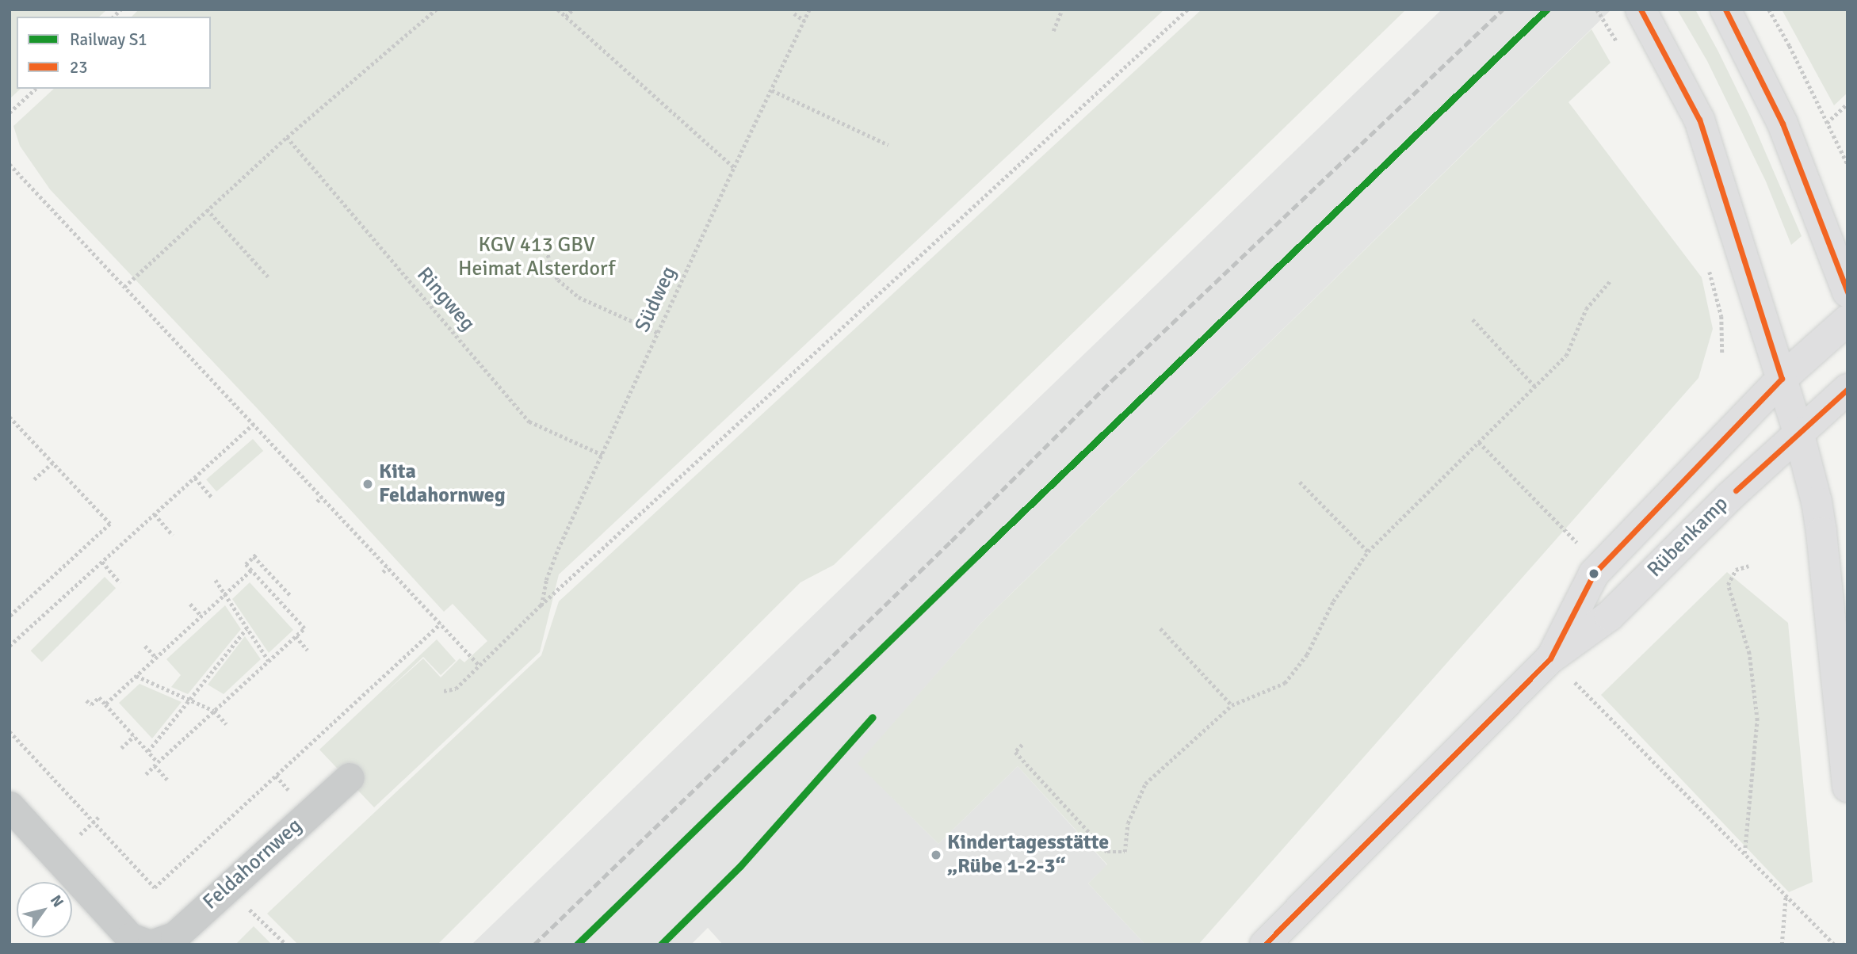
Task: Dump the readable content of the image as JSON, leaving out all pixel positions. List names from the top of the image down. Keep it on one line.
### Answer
{"streets":{"street":["Rübenkamp","Feldahornweg"],"path":["Ringweg","Südweg"]},"crossings":[["Ringweg","Südweg"]],"parks":["KGV 413 GBV Heimat Alsterdorf"],"places":["Kita Feldahornweg","Kindertagesstätte „Rübe 1-2-3“"],"lines":["rail line S1","transit line 23"],"legend":["Railway S1","23"],"north":"top right"}
